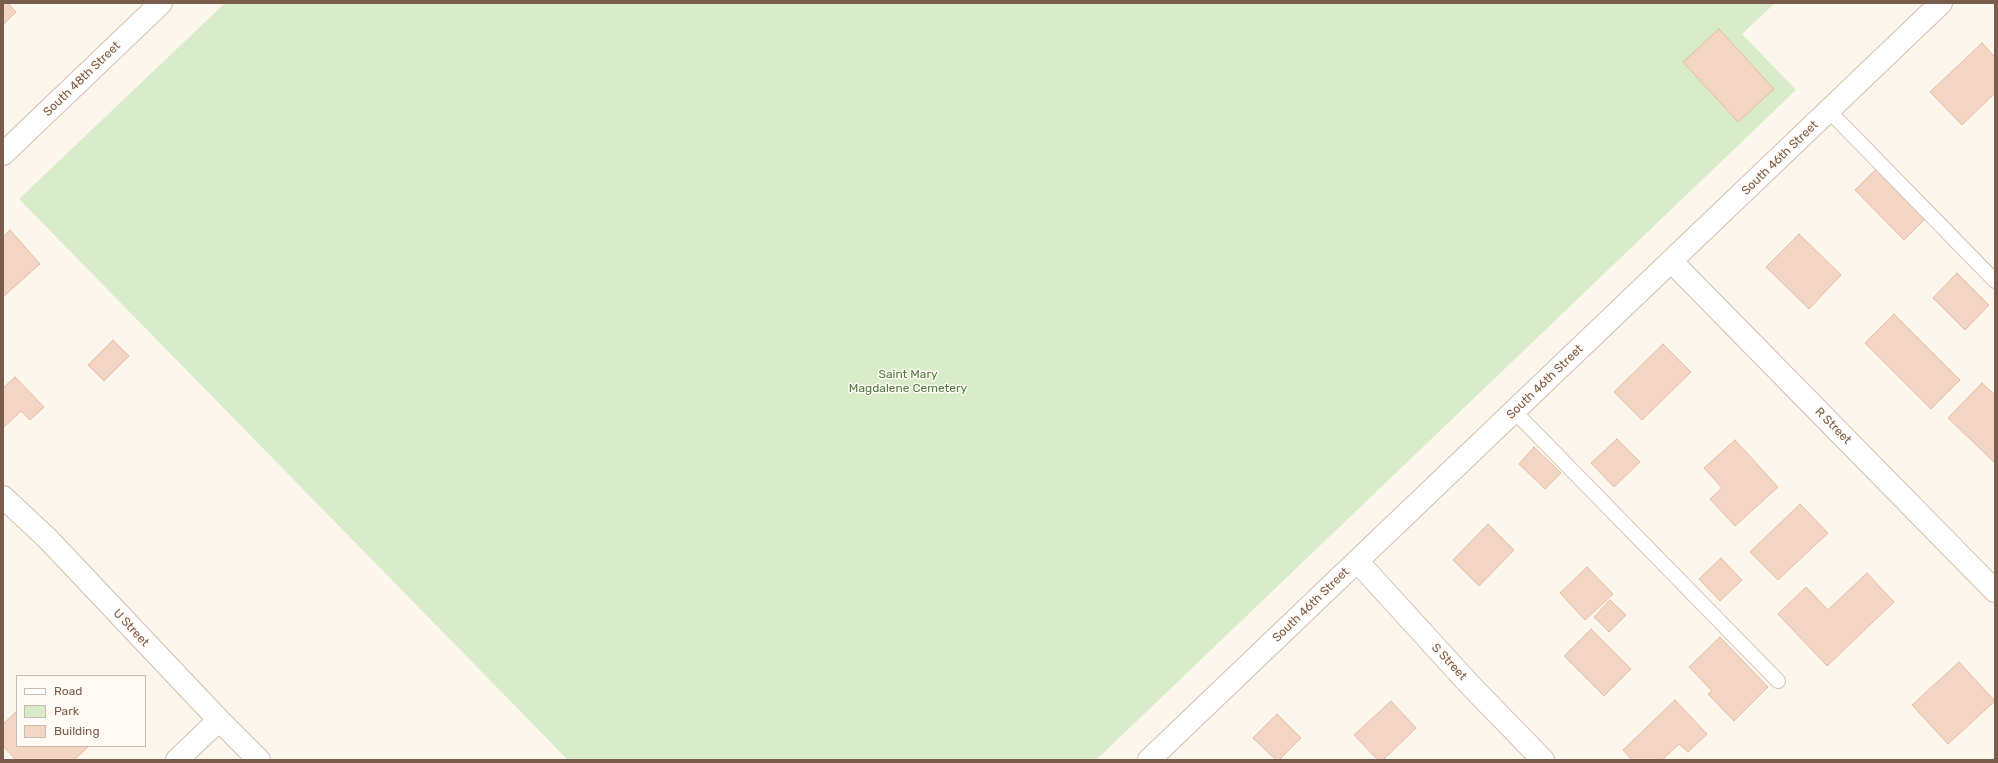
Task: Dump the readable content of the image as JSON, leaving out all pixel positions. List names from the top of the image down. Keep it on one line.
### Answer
{"streets":{"street":["South 48th Street","South 46th Street","R Street","U Street","S Street"]},"crossings":[["South 46th Street","R Street"],["South 46th Street","S Street"]],"parks":["Saint Mary Magdalene Cemetery"],"legend":["Road","Park","Building"]}
